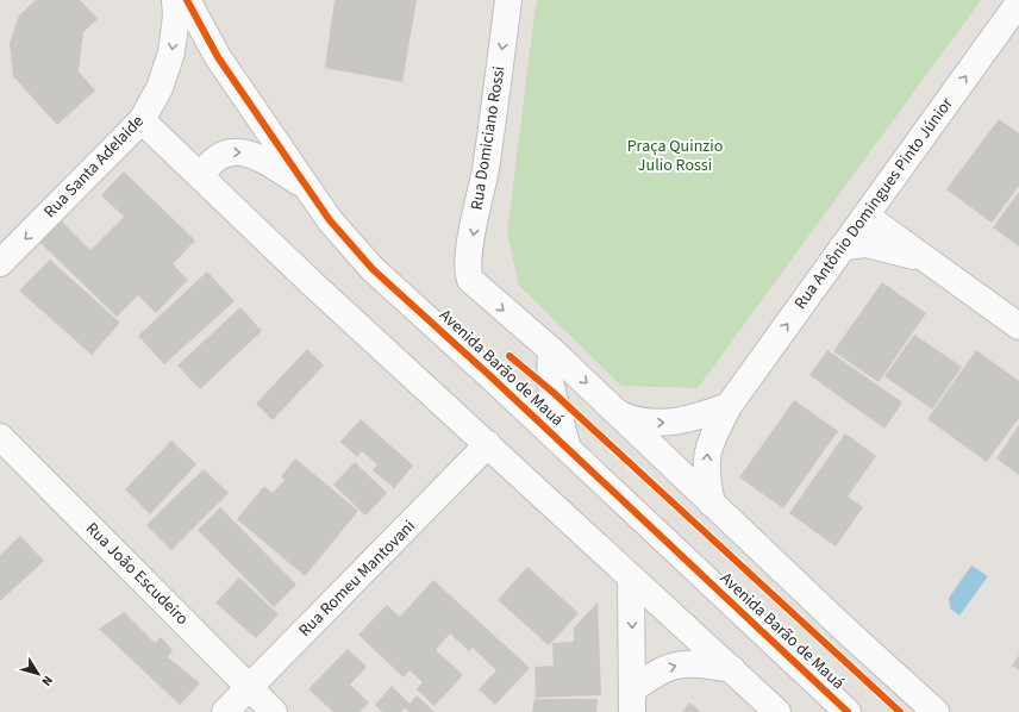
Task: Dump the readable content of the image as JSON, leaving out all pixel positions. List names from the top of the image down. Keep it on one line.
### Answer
{"streets":{"street":["Rua Domiciano Rossi","Rua Santa Adelaide","Rua Antônio Domingues Pinto Júnior","Avenida Barão de Mauá","Rua João Escudeiro","Rua Romeu Mantovani"]},"crossings":[["Rua João Escudeiro","Rua Romeu Mantovani"]],"one_way":["Rua Domiciano Rossi","Rua Santa Adelaide","Rua Antônio Domingues Pinto Júnior"],"parks":["Praça Quinzio Julio Rossi"],"north":"bottom right"}
